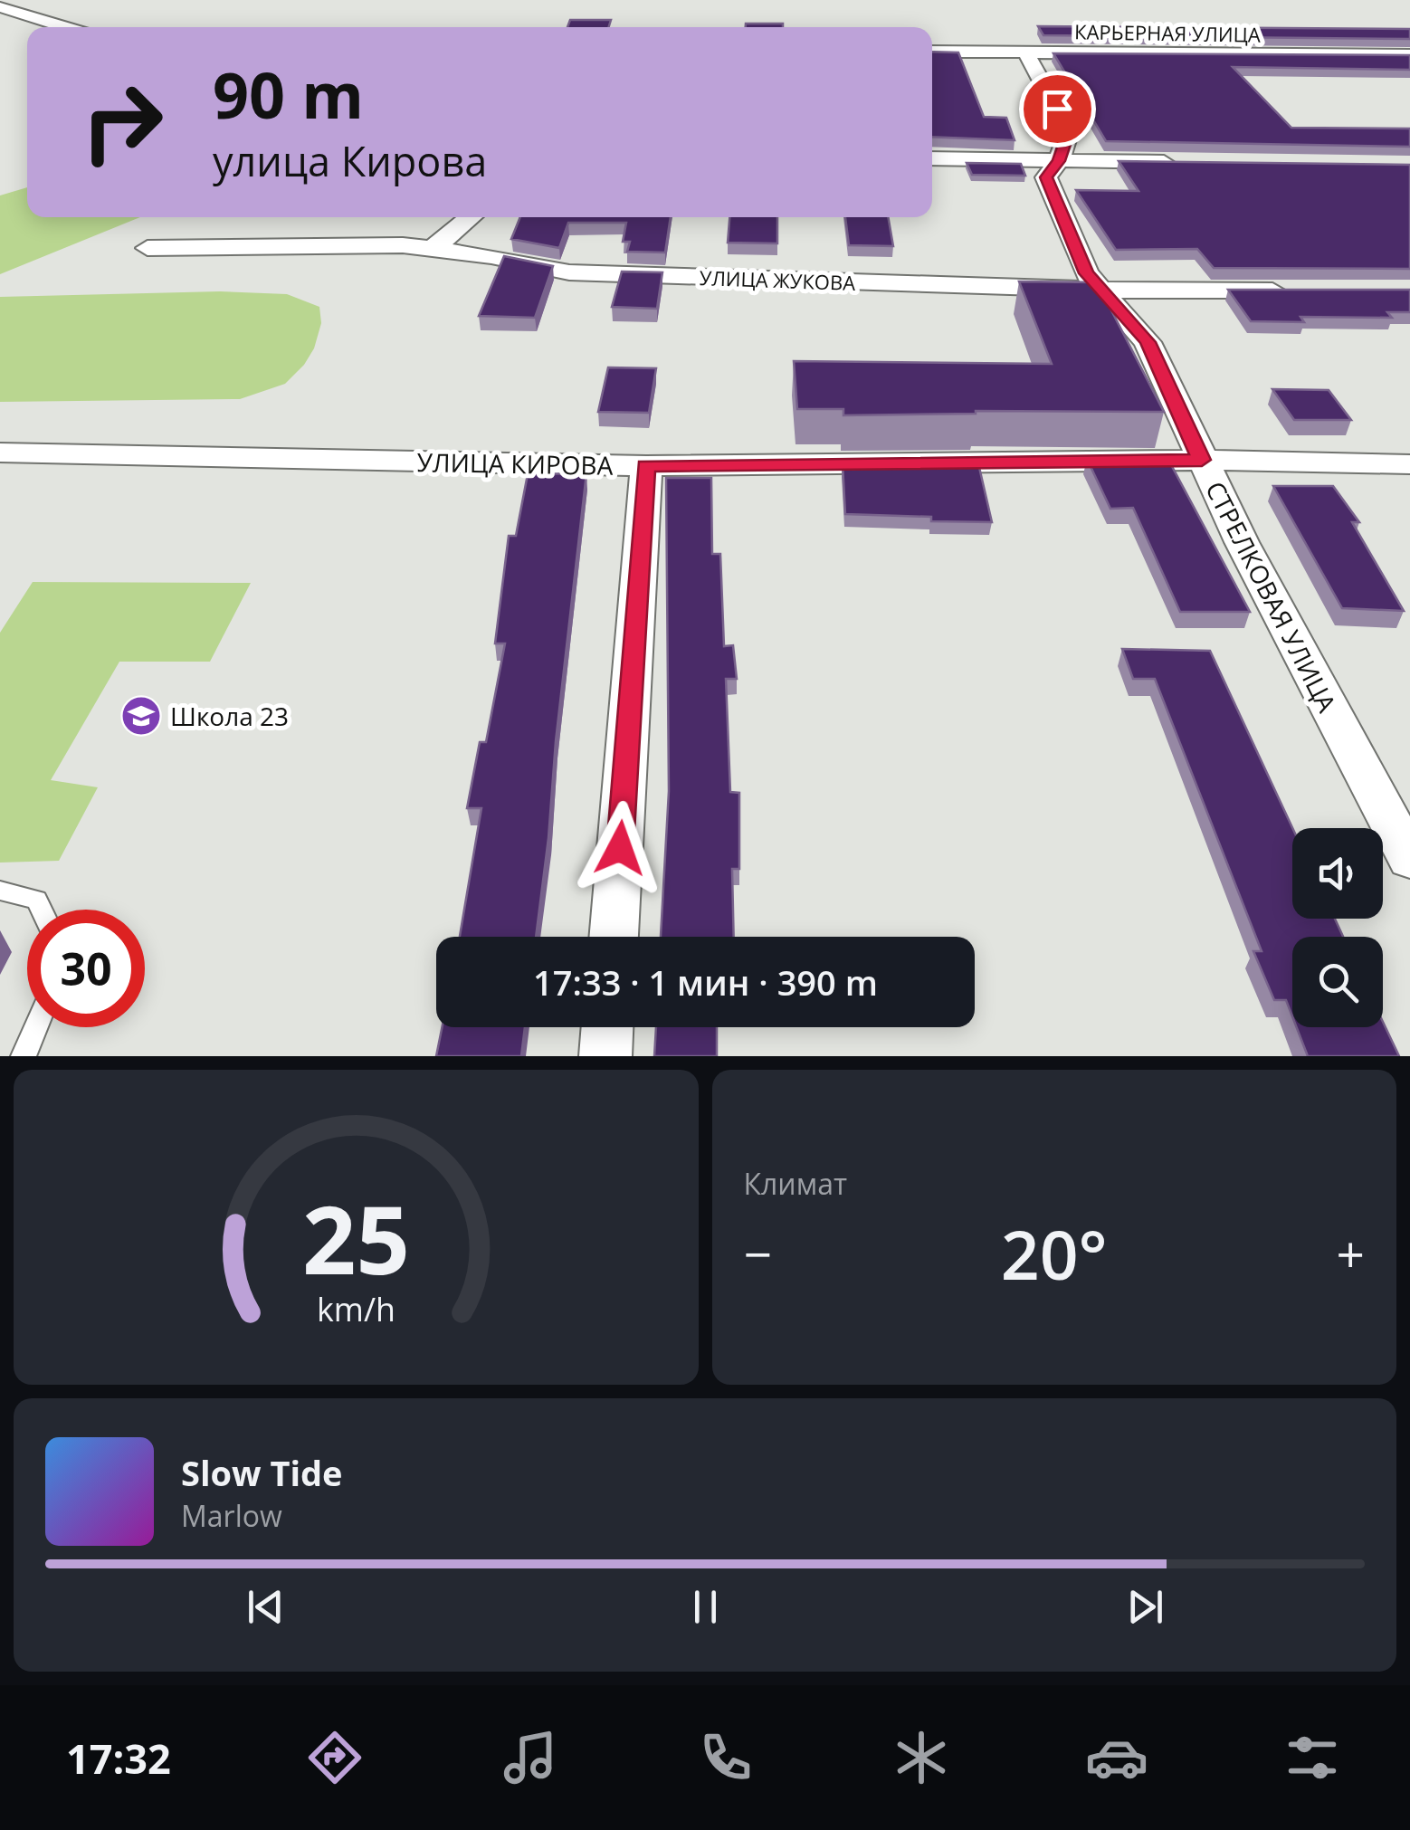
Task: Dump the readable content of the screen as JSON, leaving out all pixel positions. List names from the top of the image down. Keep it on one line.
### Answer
{"streets":{"street":["КАРЬЕРНАЯ УЛИЦА","УЛИЦА ЖУКОВА","УЛИЦА КИРОВА","СТРЕЛКОВАЯ УЛИЦА"]},"crossings":[["КАРЬЕРНАЯ УЛИЦА","СТРЕЛКОВАЯ УЛИЦА"],["УЛИЦА ЖУКОВА","СТРЕЛКОВАЯ УЛИЦА"],["УЛИЦА КИРОВА","СТРЕЛКОВАЯ УЛИЦА"]],"places":{"school or university":["Школа 23"]},"page":{"turn":["90 m","улица Кирова"],"limit":"30","trip":"17:33 · 1 мин · 390 m","tile":"Климат","heat":["−","20°","+"],"song":["Slow Tide","Marlow"],"tabs":"17:32","gauge":["25","km/h"]}}
